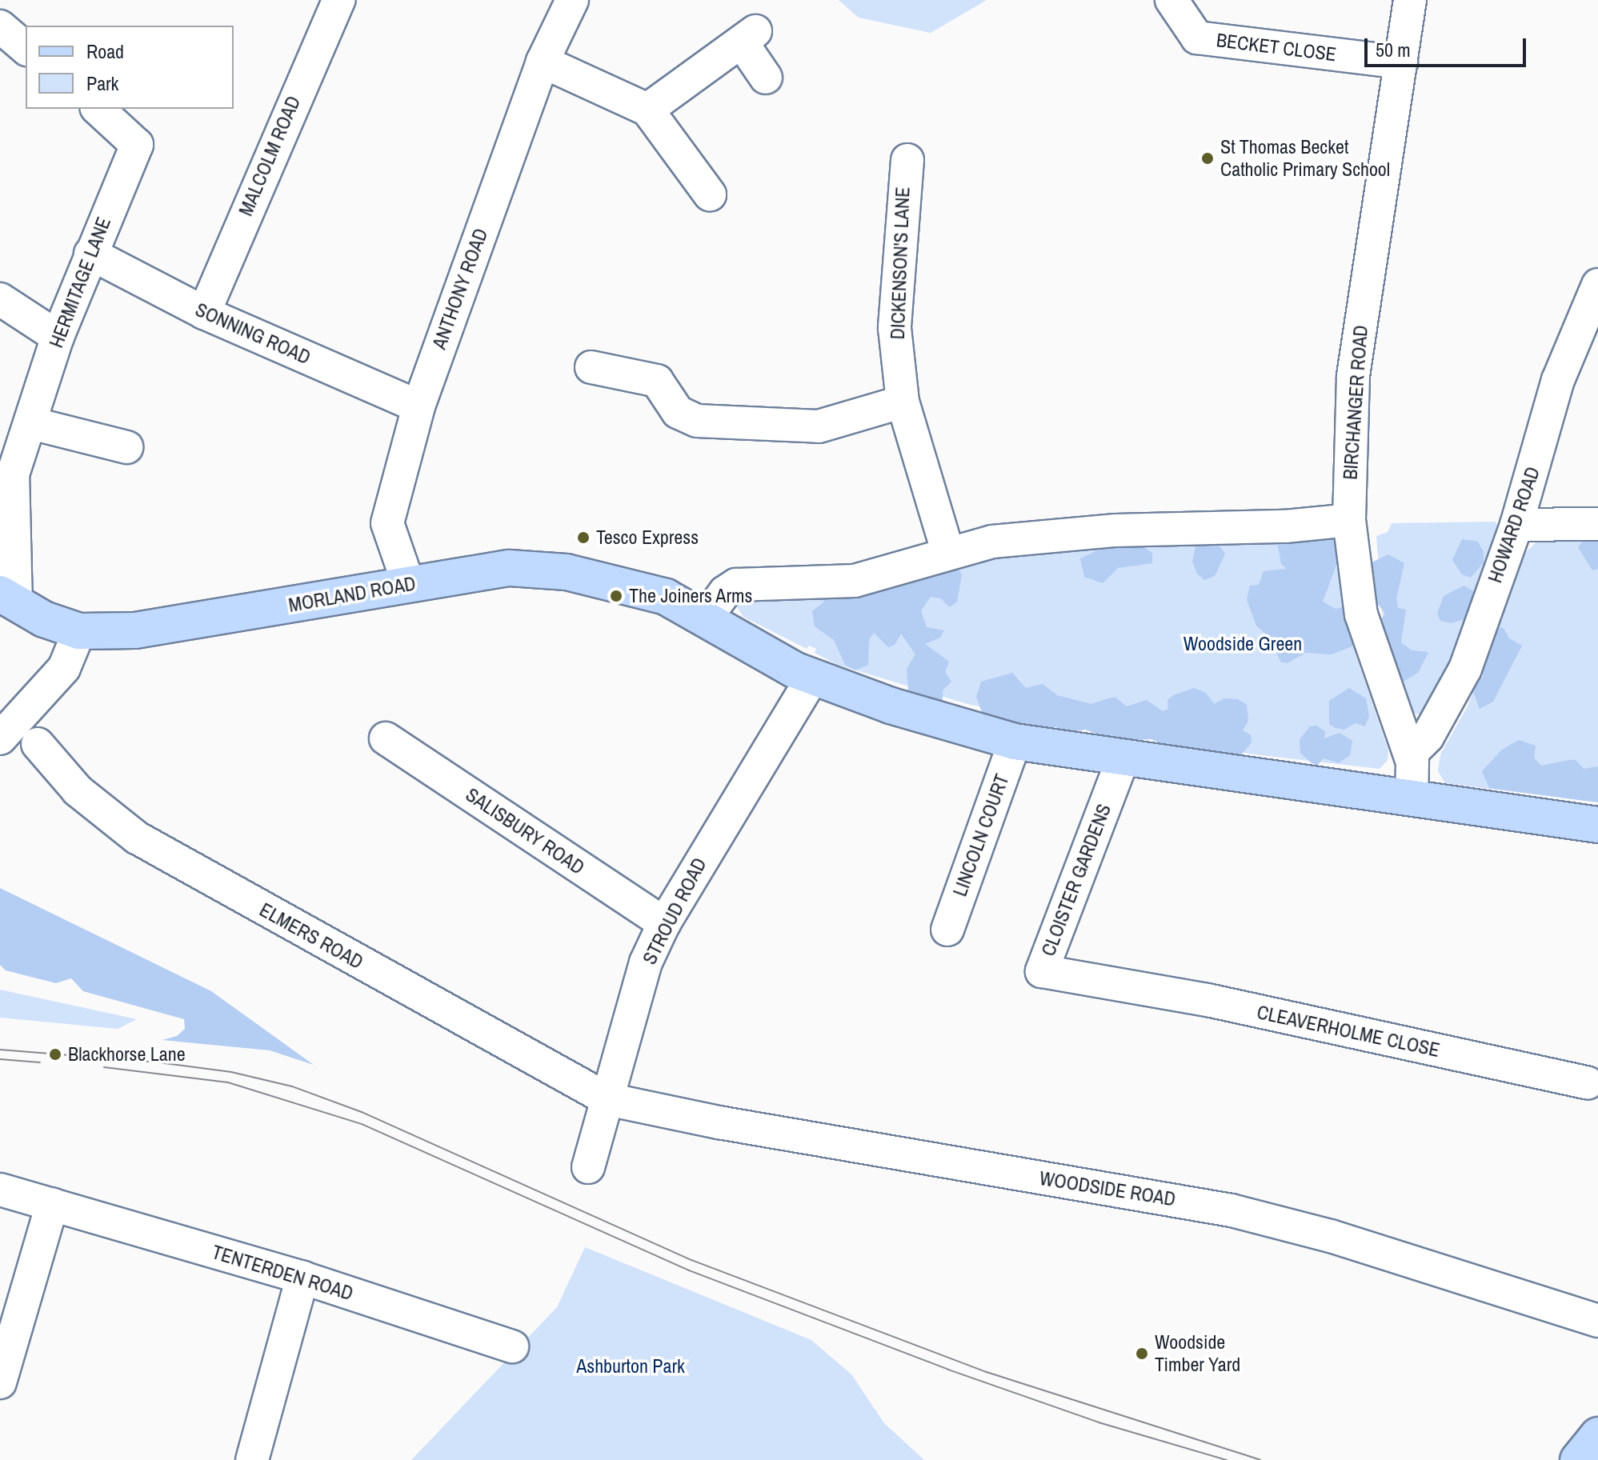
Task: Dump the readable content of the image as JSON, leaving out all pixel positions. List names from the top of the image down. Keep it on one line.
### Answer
{"streets":{"main road":["MORLAND ROAD"],"street":["BECKET CLOSE","MALCOLM ROAD","DICKENSON'S LANE","HERMITAGE LANE","ANTHONY ROAD","SONNING ROAD","BIRCHANGER ROAD","HOWARD ROAD","SALISBURY ROAD","LINCOLN COURT","CLOISTER GARDENS","STROUD ROAD","ELMERS ROAD","CLEAVERHOLME CLOSE","WOODSIDE ROAD","TENTERDEN ROAD"]},"crossings":[["BECKET CLOSE","BIRCHANGER ROAD"],["MALCOLM ROAD","SONNING ROAD"],["HERMITAGE LANE","SONNING ROAD"],["HERMITAGE LANE","MORLAND ROAD"],["ANTHONY ROAD","SONNING ROAD"],["ANTHONY ROAD","MORLAND ROAD"],["BIRCHANGER ROAD","HOWARD ROAD"],["SALISBURY ROAD","STROUD ROAD"],["CLOISTER GARDENS","CLEAVERHOLME CLOSE"],["STROUD ROAD","ELMERS ROAD"],["STROUD ROAD","WOODSIDE ROAD"],["ELMERS ROAD","WOODSIDE ROAD"]],"parks":["Woodside Green","Ashburton Park"],"places":["St Thomas Becket Catholic Primary School","Tesco Express","The Joiners Arms","Blackhorse Lane","Woodside Timber Yard"],"legend":["Road","Park"],"scale_bar":"50 m"}
